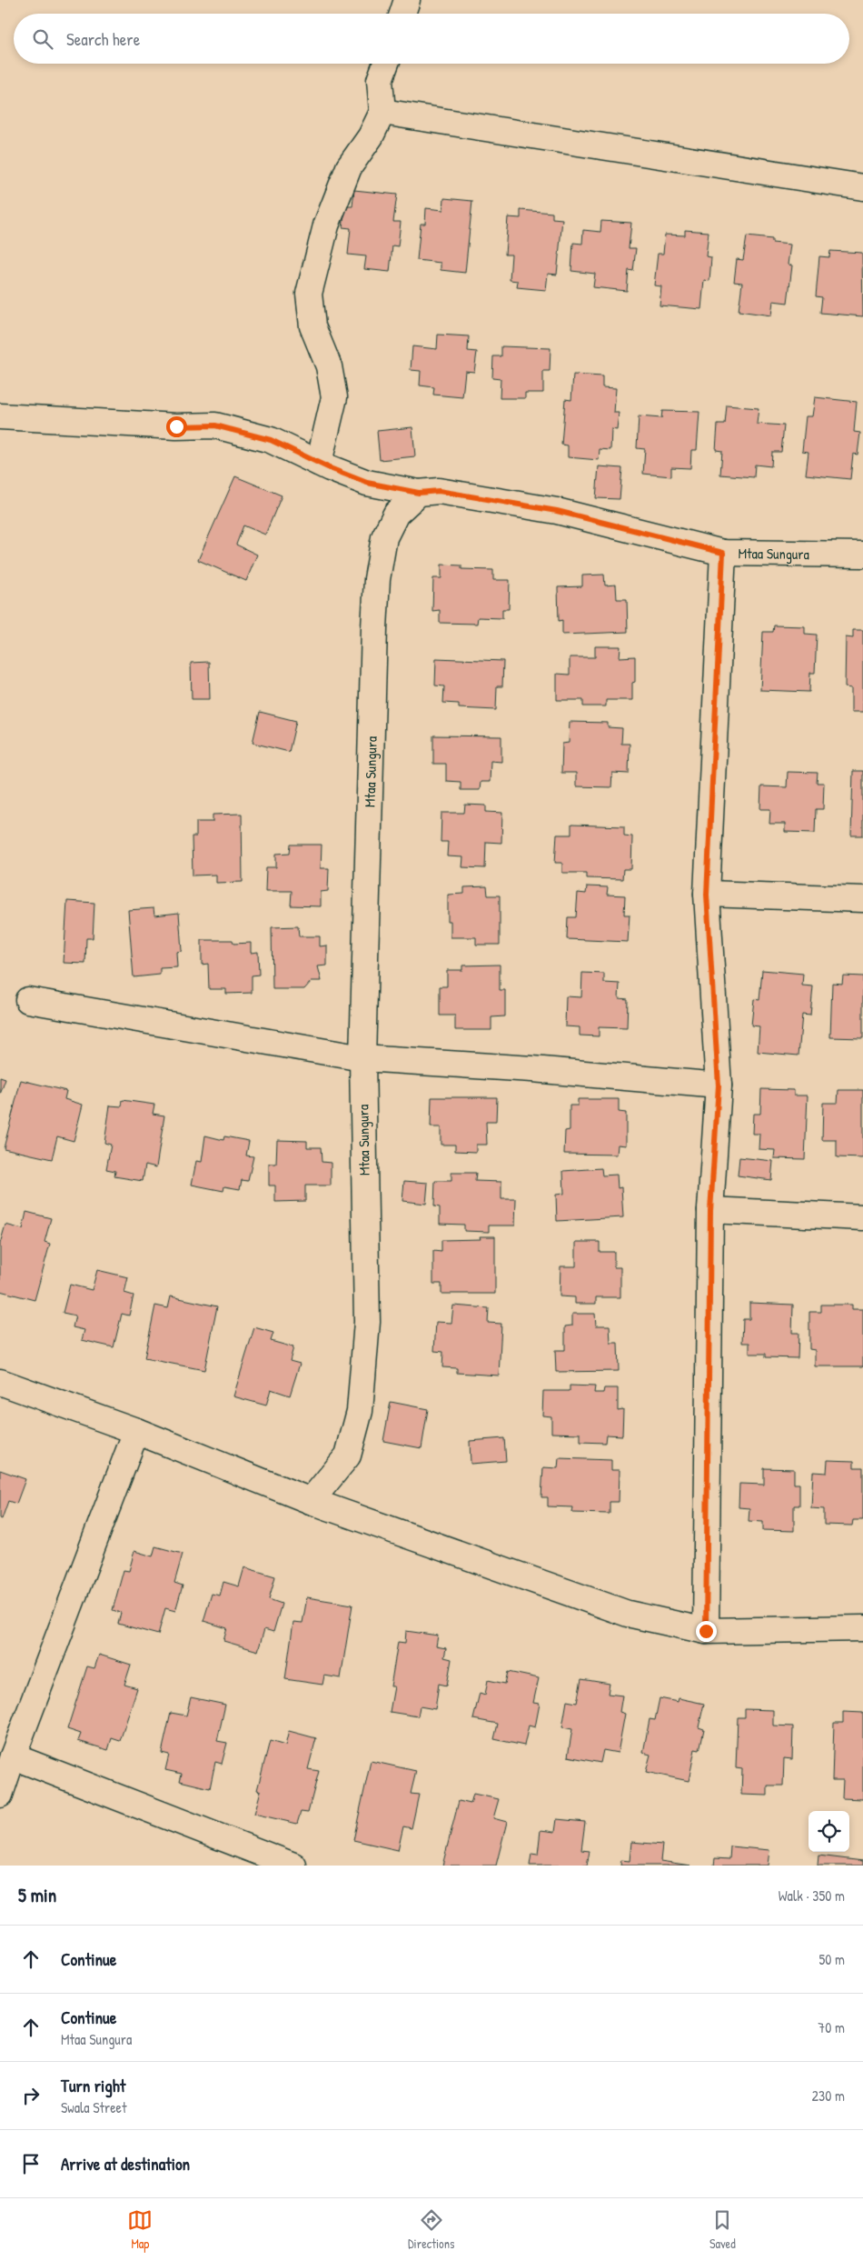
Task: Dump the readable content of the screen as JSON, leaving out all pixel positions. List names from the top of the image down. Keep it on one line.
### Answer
{"streets":{"street":["Mtaa Sungura"]},"page":{"search":"Search here","heading":["5 min","Walk · 350 m"],"list":[["Continue","50 m"],["Continue","Mtaa Sungura","70 m"],["Turn right","Swala Street","230 m"],"Arrive at destination"],"nav":["Map","Directions","Saved"]}}
